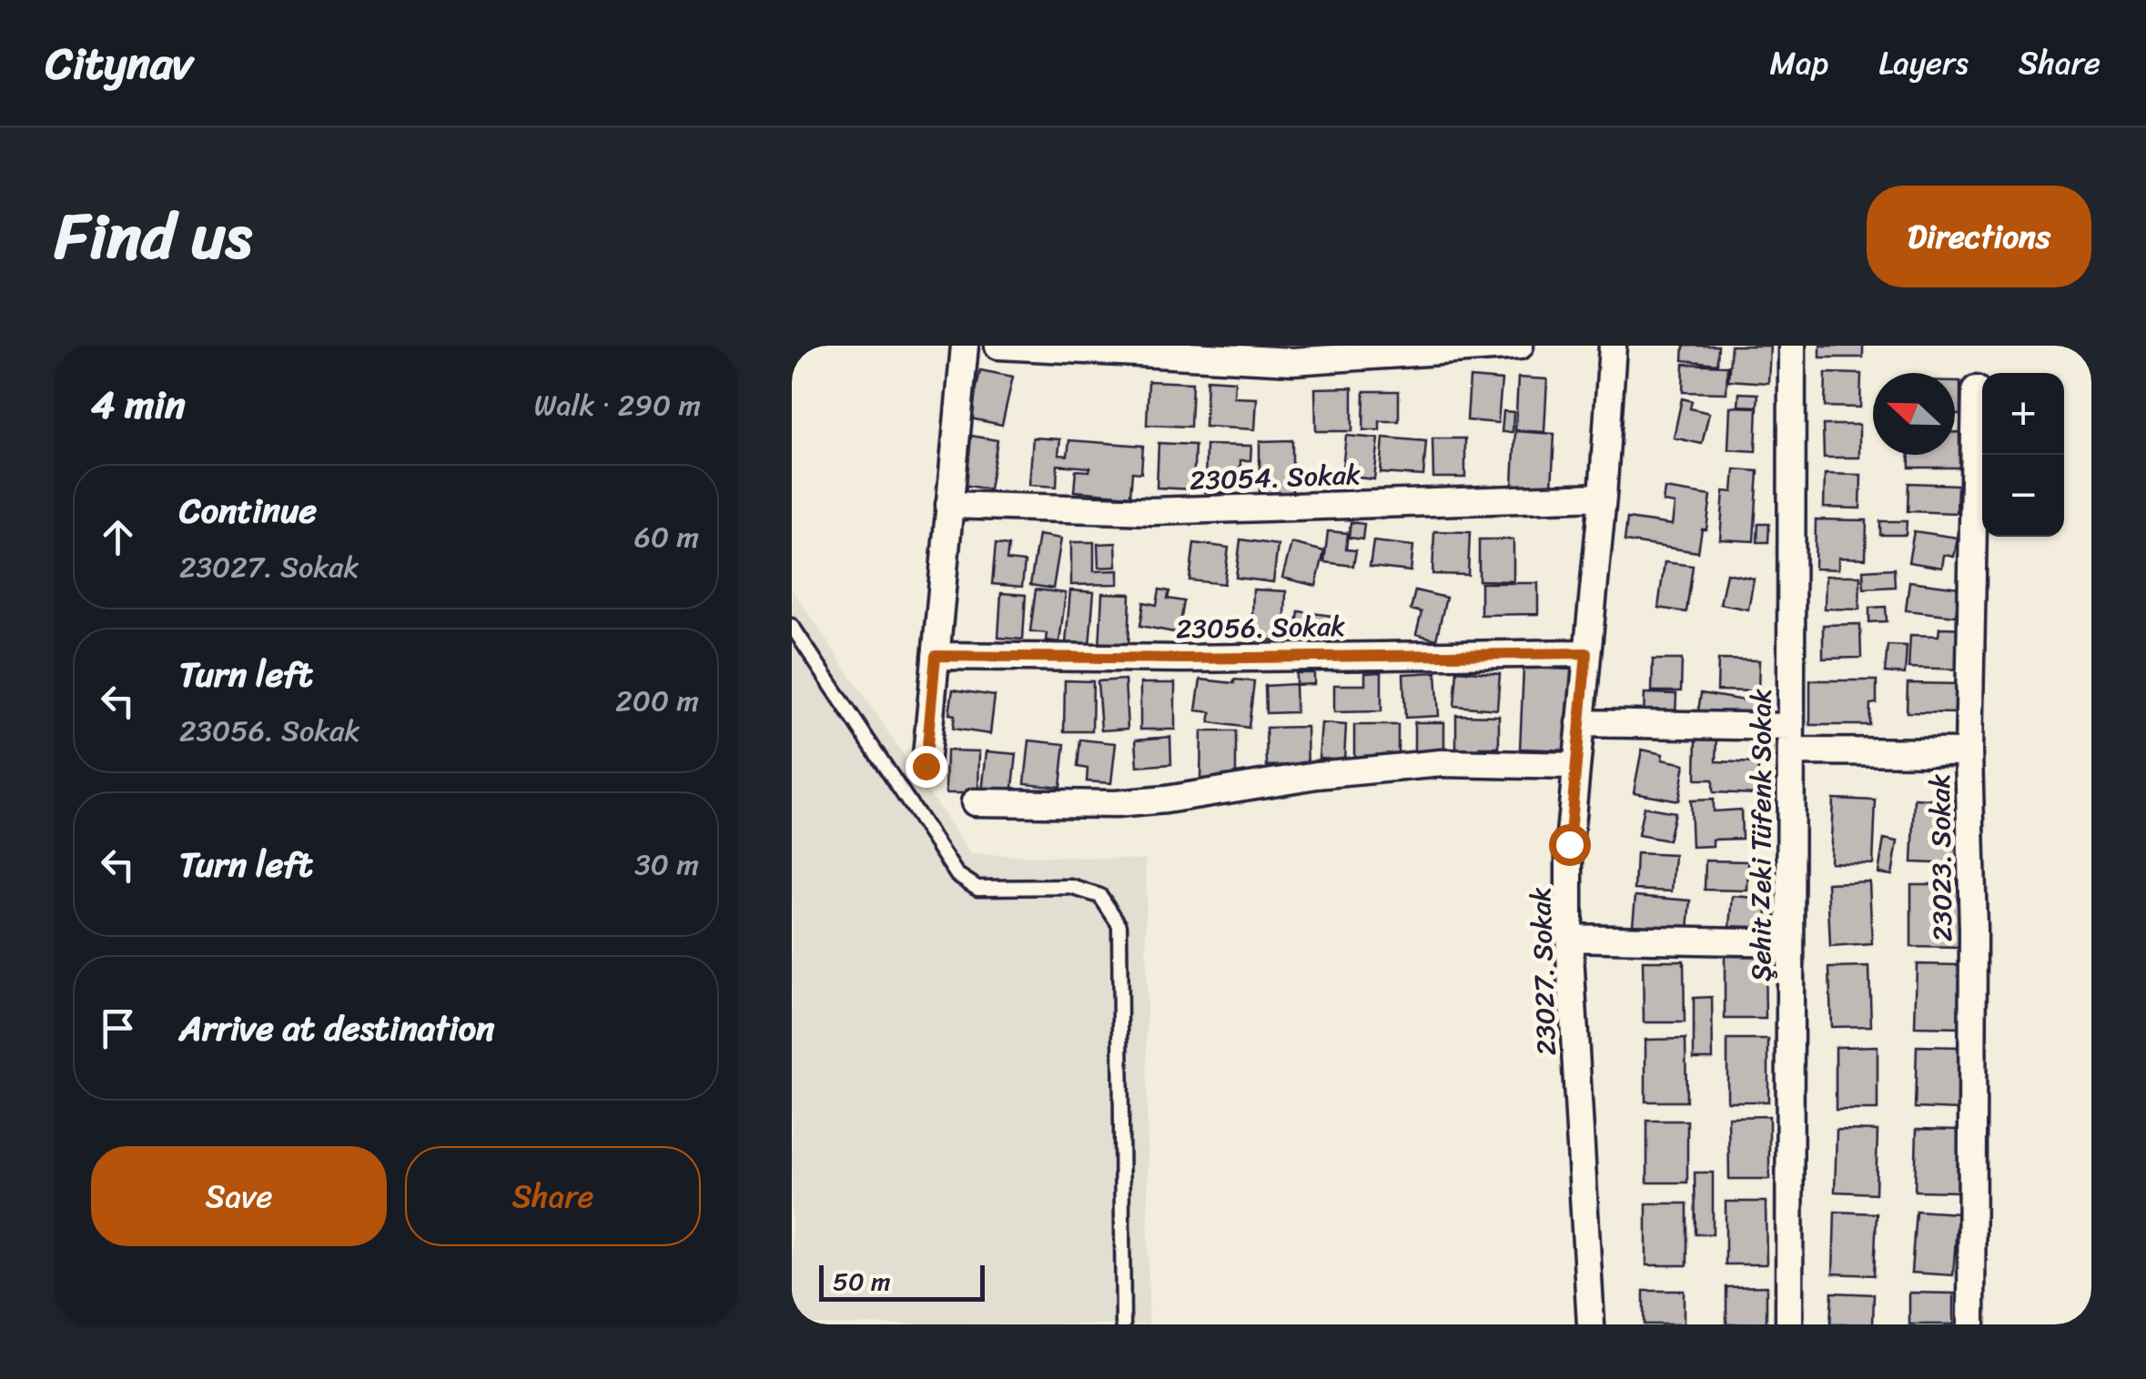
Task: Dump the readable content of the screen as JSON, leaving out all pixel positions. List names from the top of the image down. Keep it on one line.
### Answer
{"streets":{"street":["23054. Sokak","23056. Sokak","Şehit Zeki Tüfenk Sokak","23023. Sokak","23027. Sokak"]},"crossings":[["23054. Sokak","23027. Sokak"],["23056. Sokak","23027. Sokak"]],"scale_bar":"50 m","north":"left","page":{"header":"Citynav","nav":["Map","Layers","Share"],"title":"Find us","buttons":["Directions",["Save","Share"]],"heading":["4 min","Walk · 290 m"],"map_buttons":["+","−"],"list":[["Continue","23027. Sokak","60 m"],["Turn left","23056. Sokak","200 m"],["Turn left","30 m"],"Arrive at destination"],"scale":"50 m"}}
